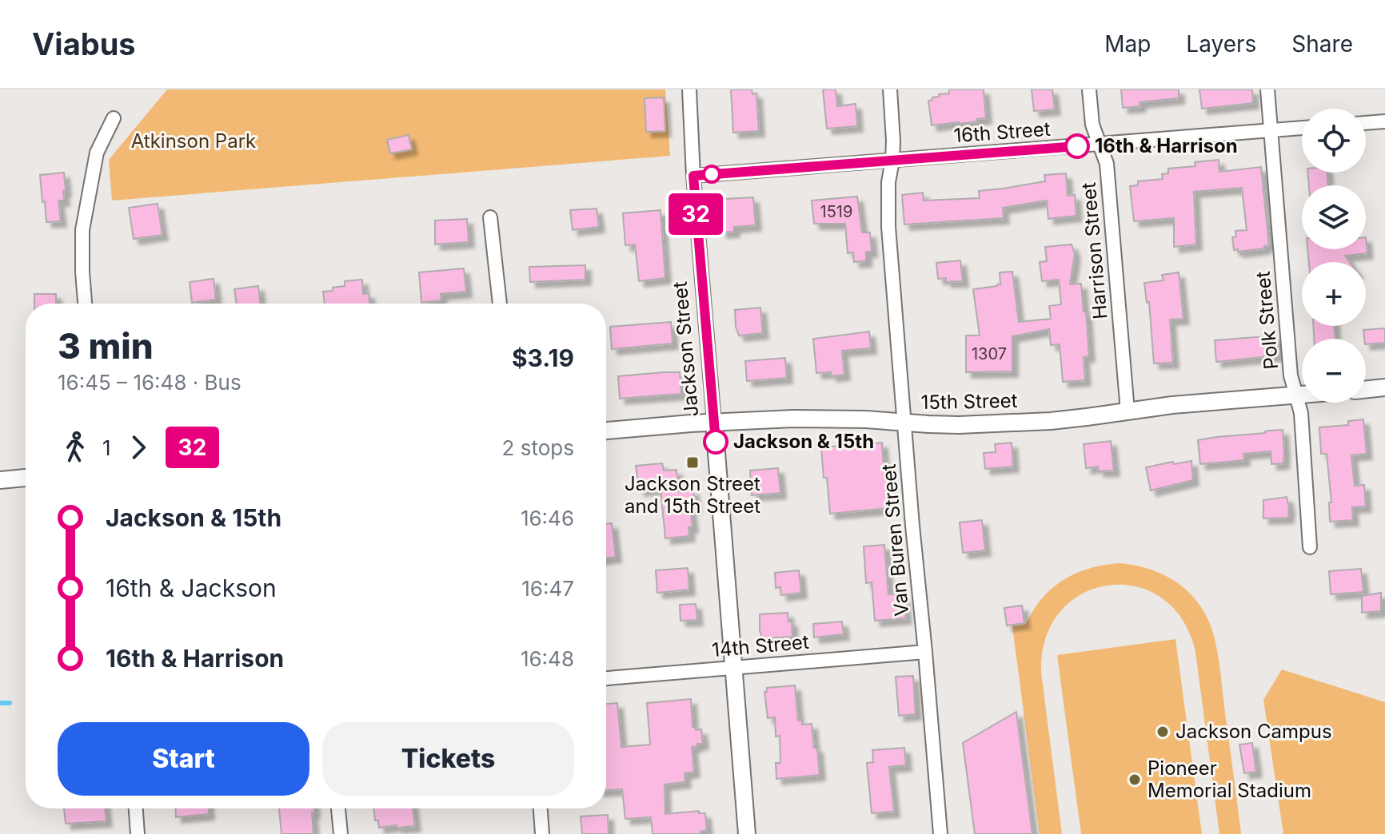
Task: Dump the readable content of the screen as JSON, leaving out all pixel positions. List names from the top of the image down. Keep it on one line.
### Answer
{"streets":{"street":["16th Street","Harrison Street","Polk Street","Jackson Street","15th Street","Van Buren Street","14th Street"]},"crossings":[["16th Street","Harrison Street"],["16th Street","Polk Street"],["16th Street","Jackson Street"],["16th Street","Van Buren Street"],["Harrison Street","15th Street"],["Polk Street","15th Street"],["Jackson Street","15th Street"],["Jackson Street","14th Street"],["15th Street","Van Buren Street"],["Van Buren Street","14th Street"]],"parks":["Atkinson Park"],"places":{"other":["16th & Harrison","Jackson & 15th","Jackson Campus","Pioneer Memorial Stadium"],"transit":["Jackson Street and 15th Street"]},"lines":["bus line 32"],"house_numbers":["1519","1307"],"page":{"header":"Viabus","nav":["Map","Layers","Share"],"on_map":"32","map_buttons":["+","−"],"heading":["3 min","16:45 – 16:48 · Bus","$3.19"],"legs":["1","32","2 stops"],"list":[{"name":"Jackson & 15th","value":"16:46"},{"name":"16th & Jackson","value":"16:47"},{"name":"16th & Harrison","value":"16:48"}],"buttons":["Start","Tickets"]}}
